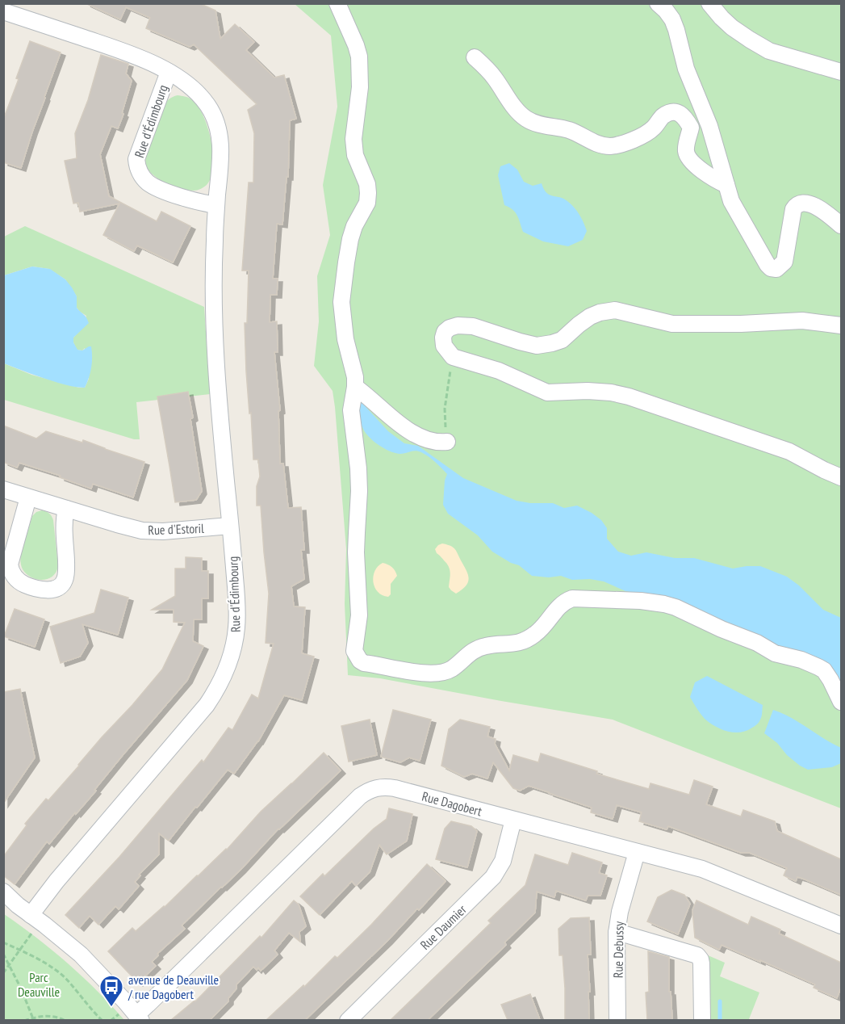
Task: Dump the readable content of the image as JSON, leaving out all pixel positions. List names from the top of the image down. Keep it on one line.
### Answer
{"streets":{"street":["Rue d'Édimbourg","Rue d'Estoril","Rue Dagobert","Rue Daumier","Rue Debussy"]},"crossings":[["Rue d'Édimbourg","Rue d'Estoril"],["Rue Dagobert","Rue Daumier"],["Rue Dagobert","Rue Debussy"]],"parks":["Parc Deauville"],"places":{"bus stop":["avenue de Deauville / rue Dagobert"]}}
